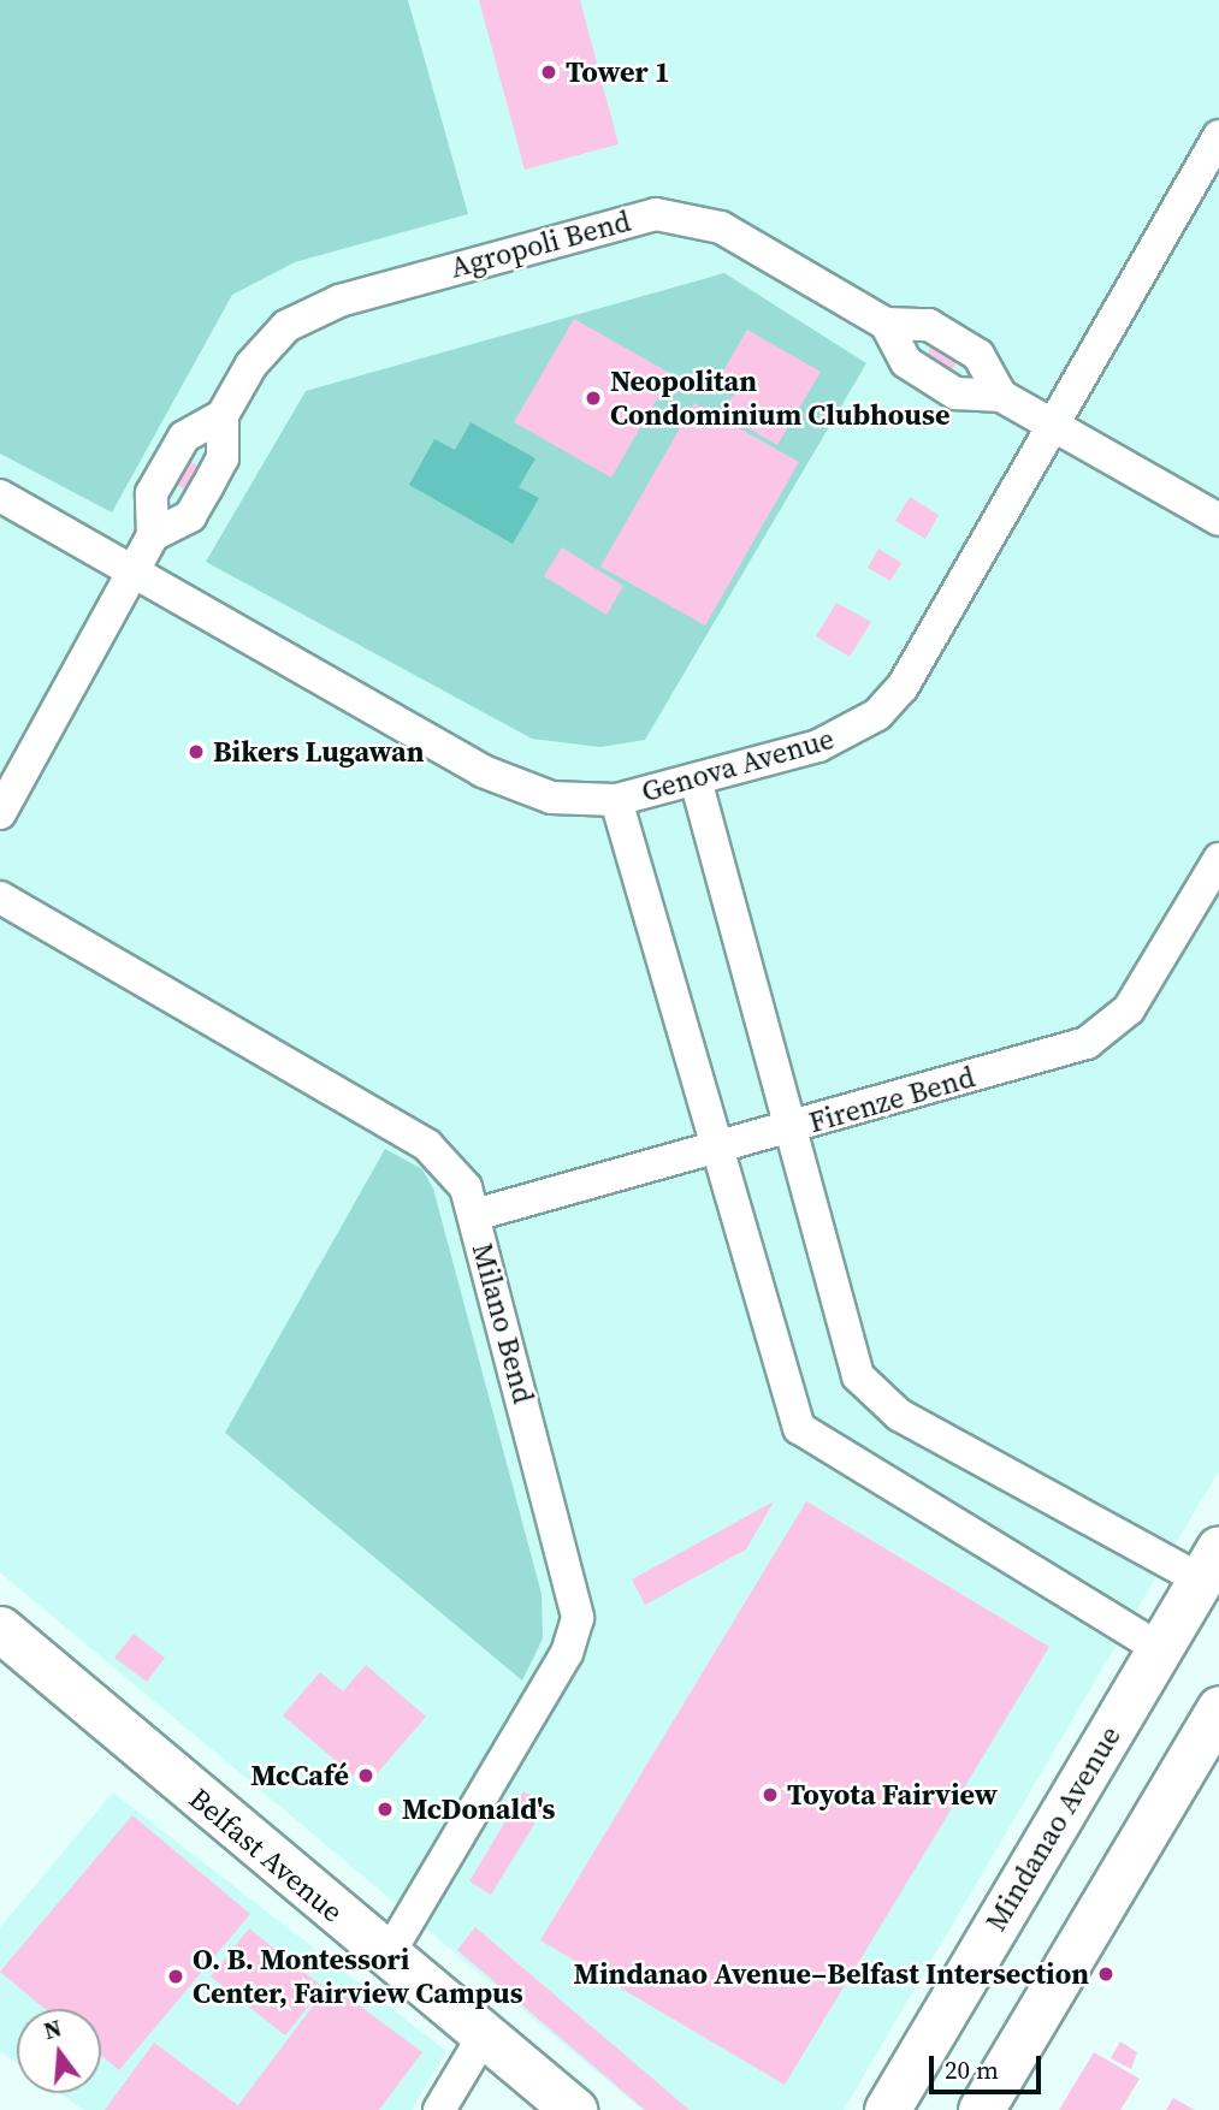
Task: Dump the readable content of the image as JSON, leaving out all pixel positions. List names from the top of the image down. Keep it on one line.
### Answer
{"streets":{"main road":["Mindanao Avenue","Belfast Avenue"],"street":["Agropoli Bend","Genova Avenue","Firenze Bend","Milano Bend"]},"crossings":[["Agropoli Bend","Genova Avenue"],["Firenze Bend","Milano Bend"],["Milano Bend","Belfast Avenue"]],"places":["Tower 1","Neopolitan Condominium Clubhouse","Bikers Lugawan","McCafé","Toyota Fairview","McDonald's","Mindanao Avenue–Belfast Intersection","O. B. Montessori Center, Fairview Campus"],"scale_bar":"20 m","north":"top"}
